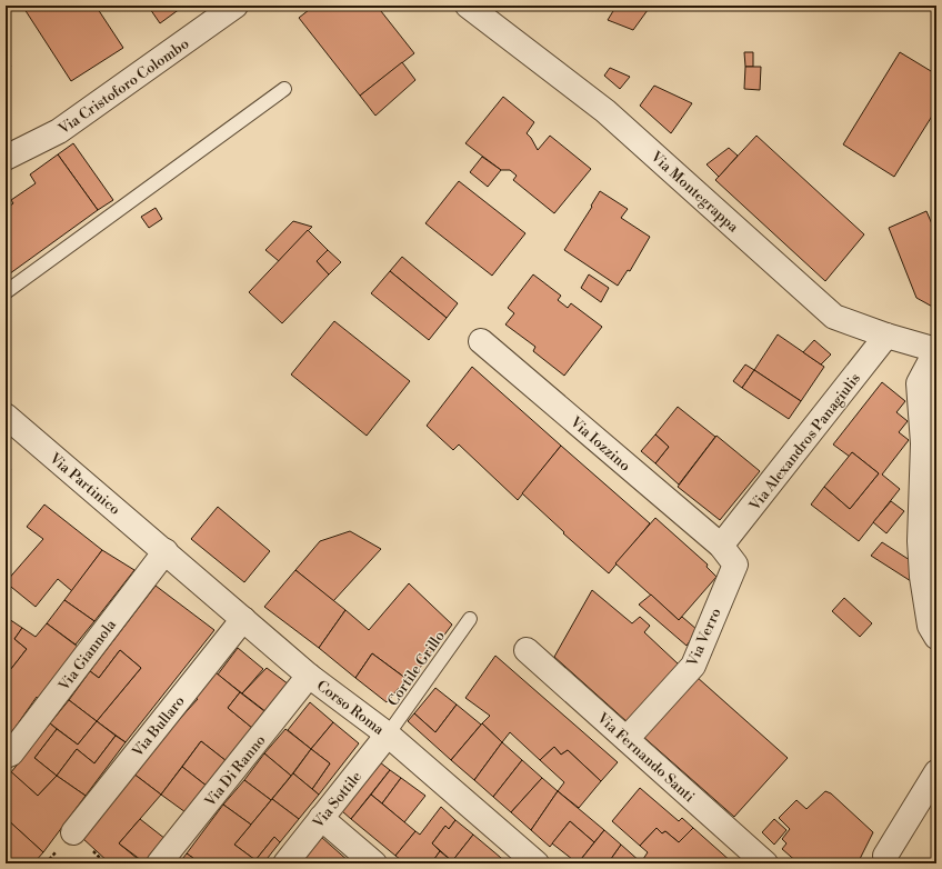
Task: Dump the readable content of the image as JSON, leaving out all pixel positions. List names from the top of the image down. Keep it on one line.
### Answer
{"streets":{"street":["Via Cristoforo Colombo","Via Montegrappa","Via Alexandros Panagiulis","Via Iozzino","Via Partinico","Via Verro","Via Giannola","Corso Roma","Via Bullaro","Via Fernando Santi","Via Di Ranno","Via Sottile"],"lane":["Cortile Grillo"]},"crossings":[["Via Montegrappa","Via Alexandros Panagiulis"],["Via Alexandros Panagiulis","Via Iozzino"],["Via Alexandros Panagiulis","Via Verro"],["Via Iozzino","Via Verro"],["Via Partinico","Via Giannola"],["Via Partinico","Corso Roma"],["Via Verro","Via Fernando Santi"],["Via Giannola","Corso Roma"],["Cortile Grillo","Corso Roma"],["Cortile Grillo","Via Sottile"],["Corso Roma","Via Bullaro"],["Corso Roma","Via Di Ranno"],["Corso Roma","Via Sottile"]]}
